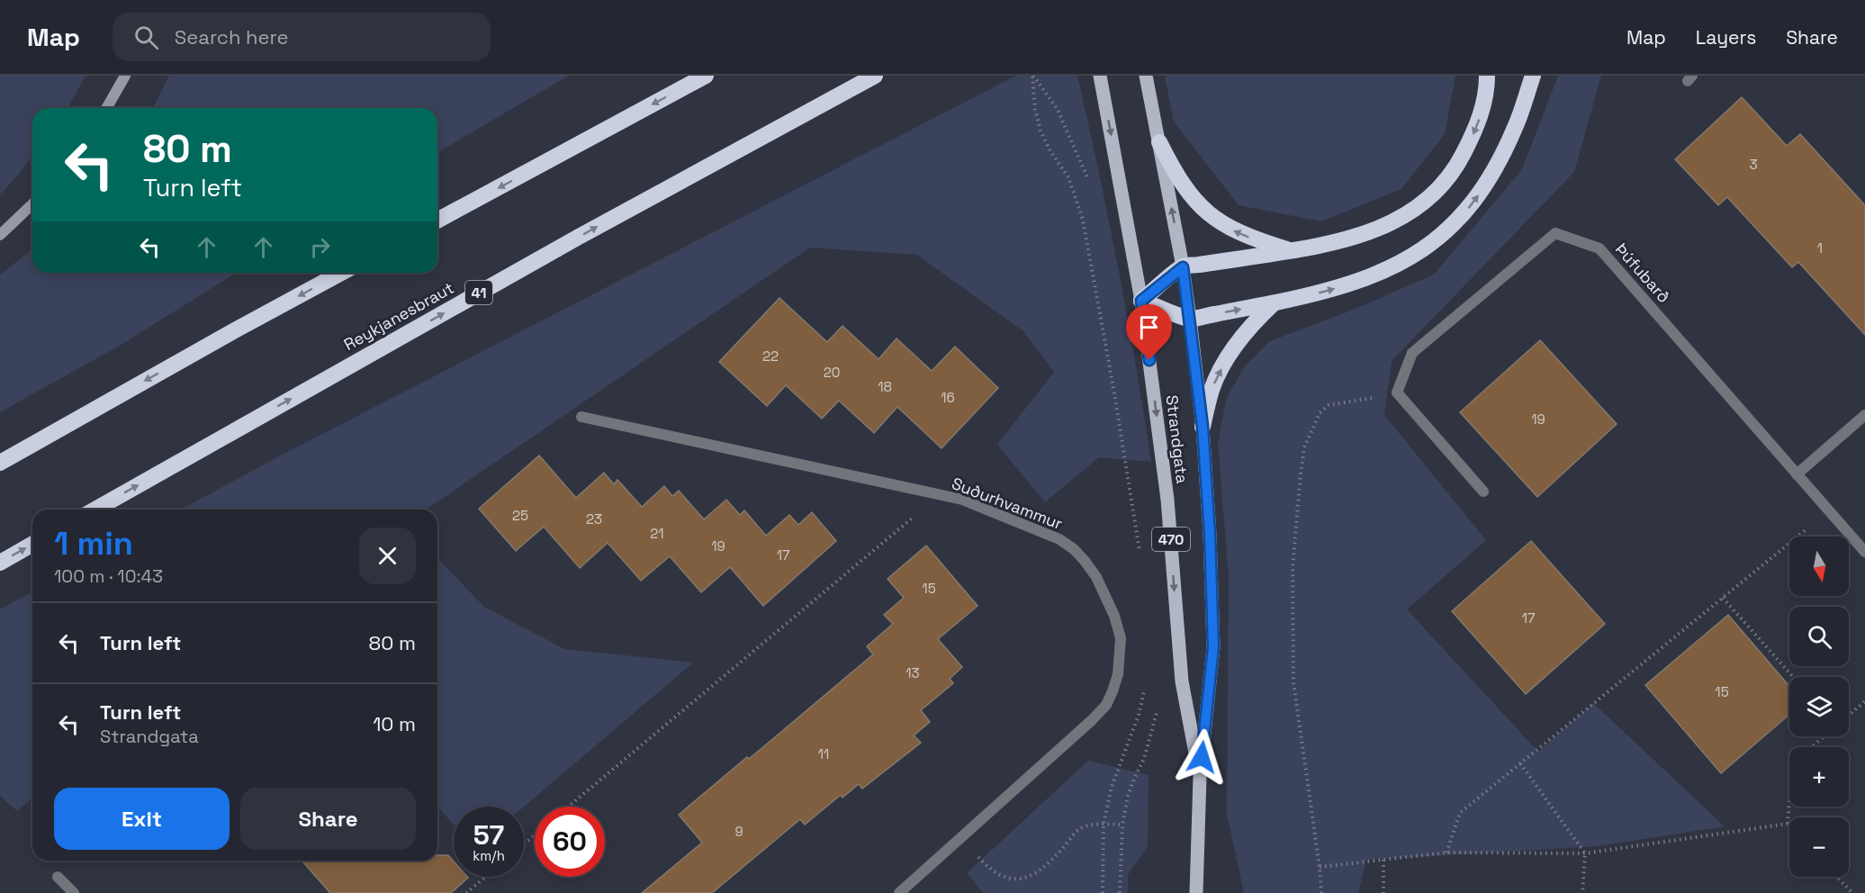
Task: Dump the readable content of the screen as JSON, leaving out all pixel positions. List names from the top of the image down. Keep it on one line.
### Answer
{"streets":{"highway":["41","Reykjanesbraut"],"main road":["Strandgata","470"],"street":["Þúfubarð","Suðurhvammur"]},"house_numbers":["3","1","22","20","18","16","19","25","23","21","19","17","15","17","13","15","11","9"],"north":"bottom","page":{"header":"Map","search":"Search here","nav":["Map","Layers","Share"],"turn":["80 m","Turn left"],"heading":["1 min","100 m · 10:43"],"map_buttons":["+","−"],"list":[{"name":"Turn left","value":"80 m"},{"name":"Turn left","note":"Strandgata","value":"10 m"}],"buttons":["Exit","Share"],"speed":"57 km/h","limit":"60"}}
